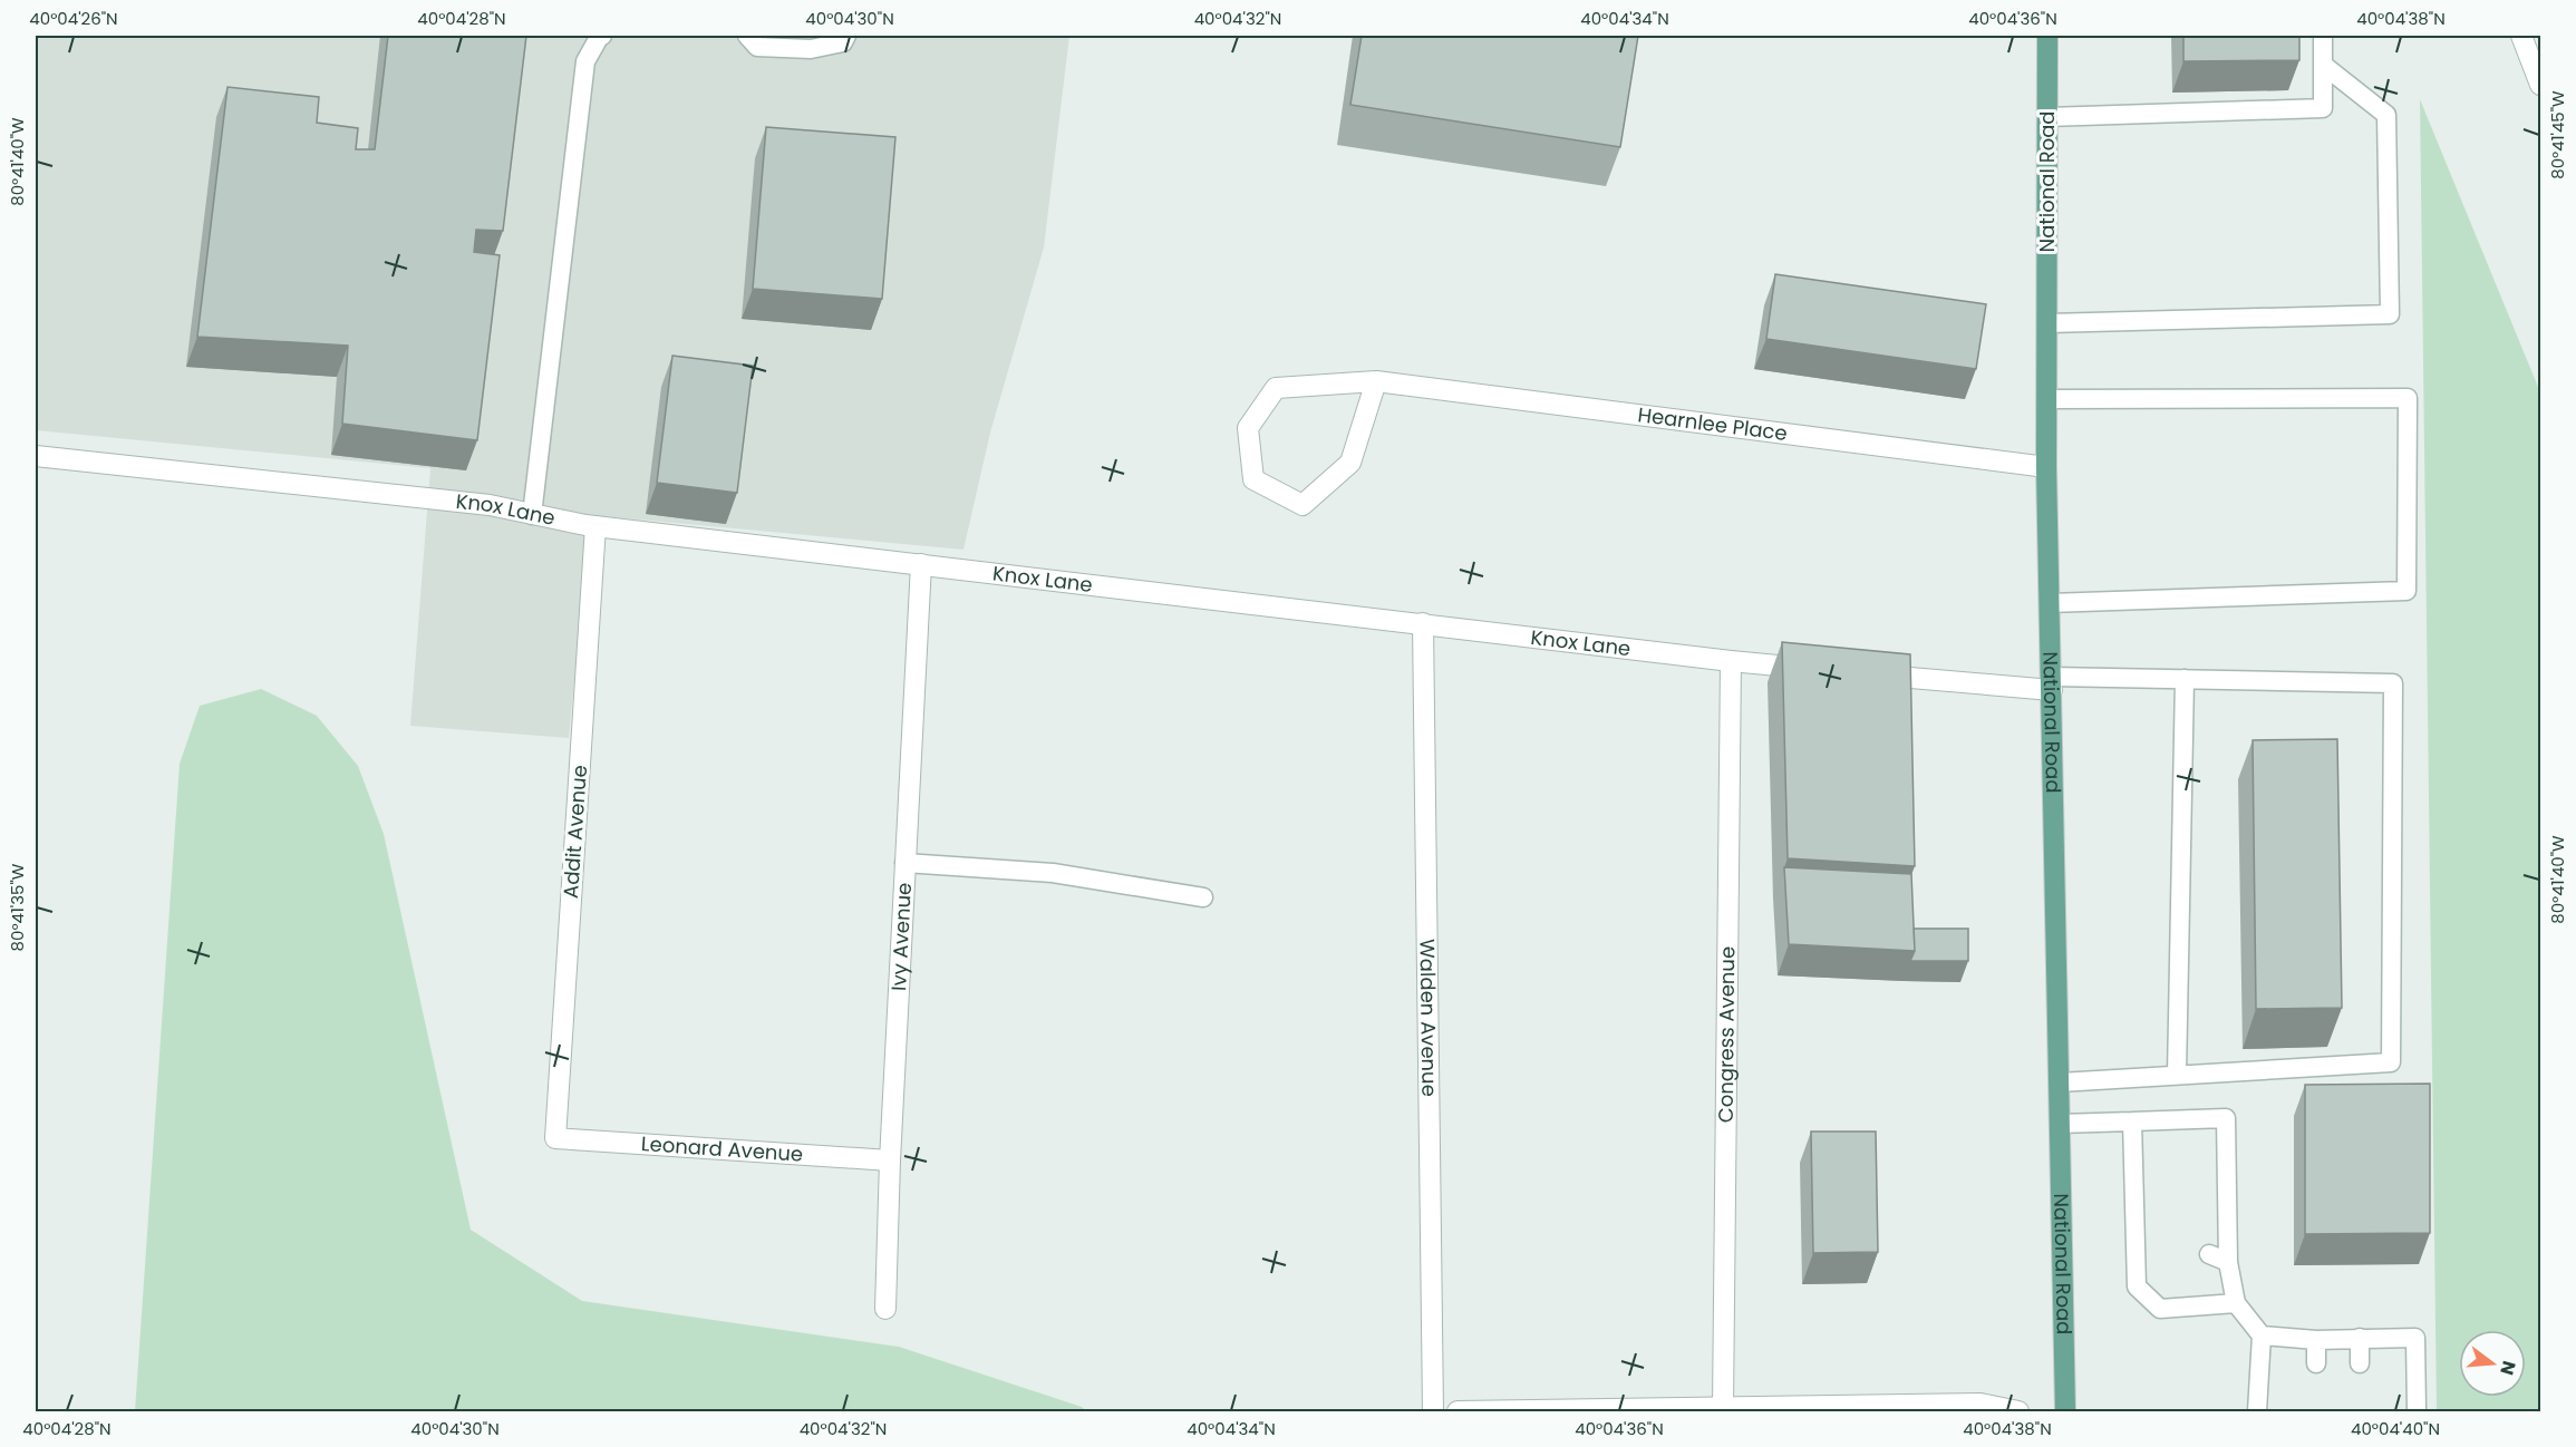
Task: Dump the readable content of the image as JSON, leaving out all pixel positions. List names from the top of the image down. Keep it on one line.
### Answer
{"streets":{"main road":["National Road"],"street":["Hearnlee Place","Knox Lane","Addit Avenue","Ivy Avenue","Walden Avenue","Congress Avenue","Leonard Avenue"]},"crossings":[["National Road","Hearnlee Place"],["Knox Lane","Addit Avenue"],["Knox Lane","Ivy Avenue"],["Knox Lane","Walden Avenue"],["Knox Lane","Congress Avenue"],["Addit Avenue","Leonard Avenue"],["Ivy Avenue","Leonard Avenue"]],"north":"right","coordinates":["40°04'26\"N","40°04'28\"N","40°04'30\"N","40°04'32\"N","40°04'34\"N","40°04'36\"N","40°04'38\"N","80°41'45\"W","80°41'40\"W","80°41'35\"W","40°04'40\"N"]}
